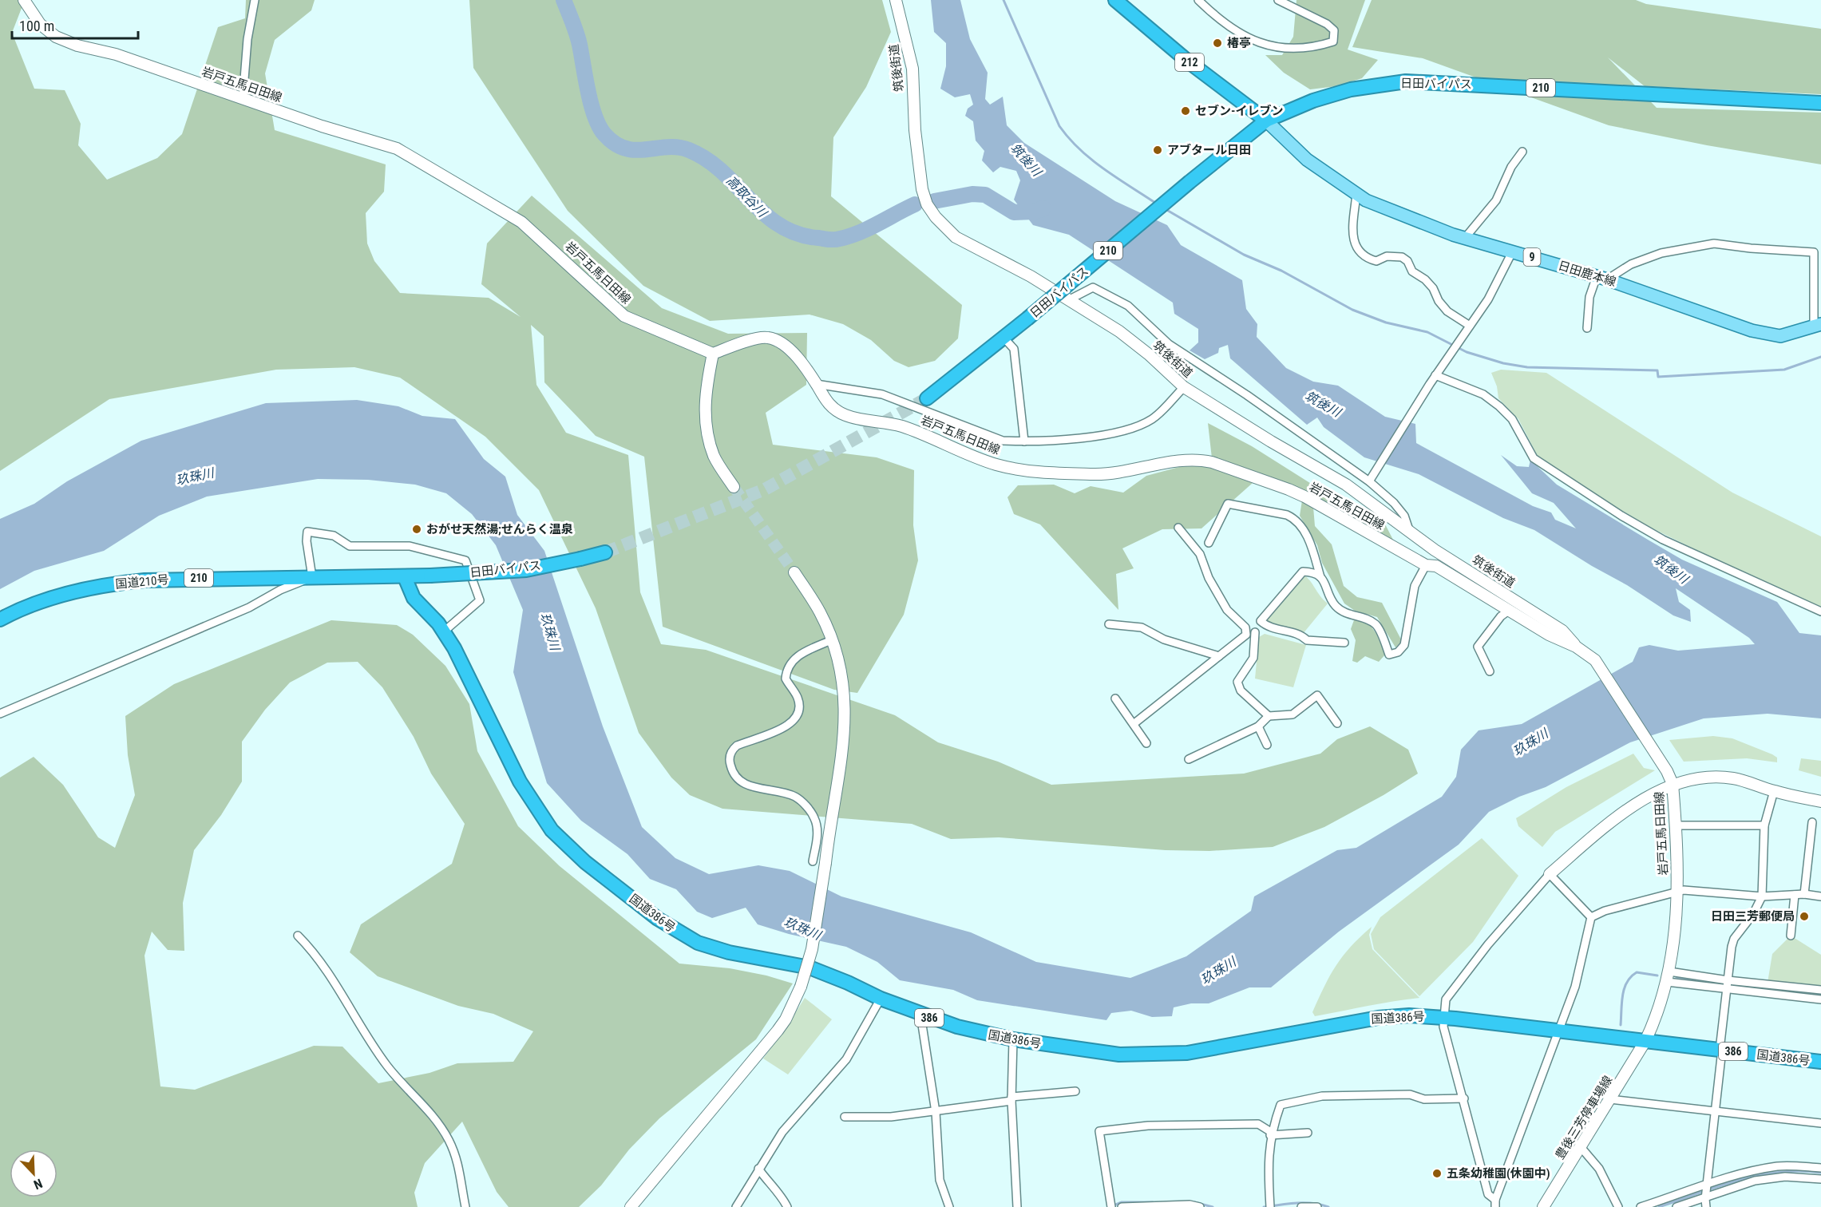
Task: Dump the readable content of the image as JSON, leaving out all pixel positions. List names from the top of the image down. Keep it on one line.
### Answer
{"streets":{"highway":["212","日田バイパス","210","国道210号","国道386号","386"],"main road":["筑後街道","岩戸五馬日田線","9","日田鹿本線","豊後三芳停車場線"]},"crossings":[["212","日田バイパス"],["212","日田鹿本線"],["筑後街道","岩戸五馬日田線"],["日田バイパス","日田鹿本線"],["日田バイパス","国道210号"],["日田バイパス","国道386号"],["岩戸五馬日田線","国道386号"],["岩戸五馬日田線","豊後三芳停車場線"],["国道210号","国道386号"],["国道386号","豊後三芳停車場線"]],"water":["筑後川","高取谷川","玖珠川"],"places":["椿亭","セブン-イレブン","アブタール日田","おがせ天然湯;せんらく温泉","日田三芳郵便局","五条幼稚園(休園中)"],"scale_bar":"100 m","north":"bottom right"}
